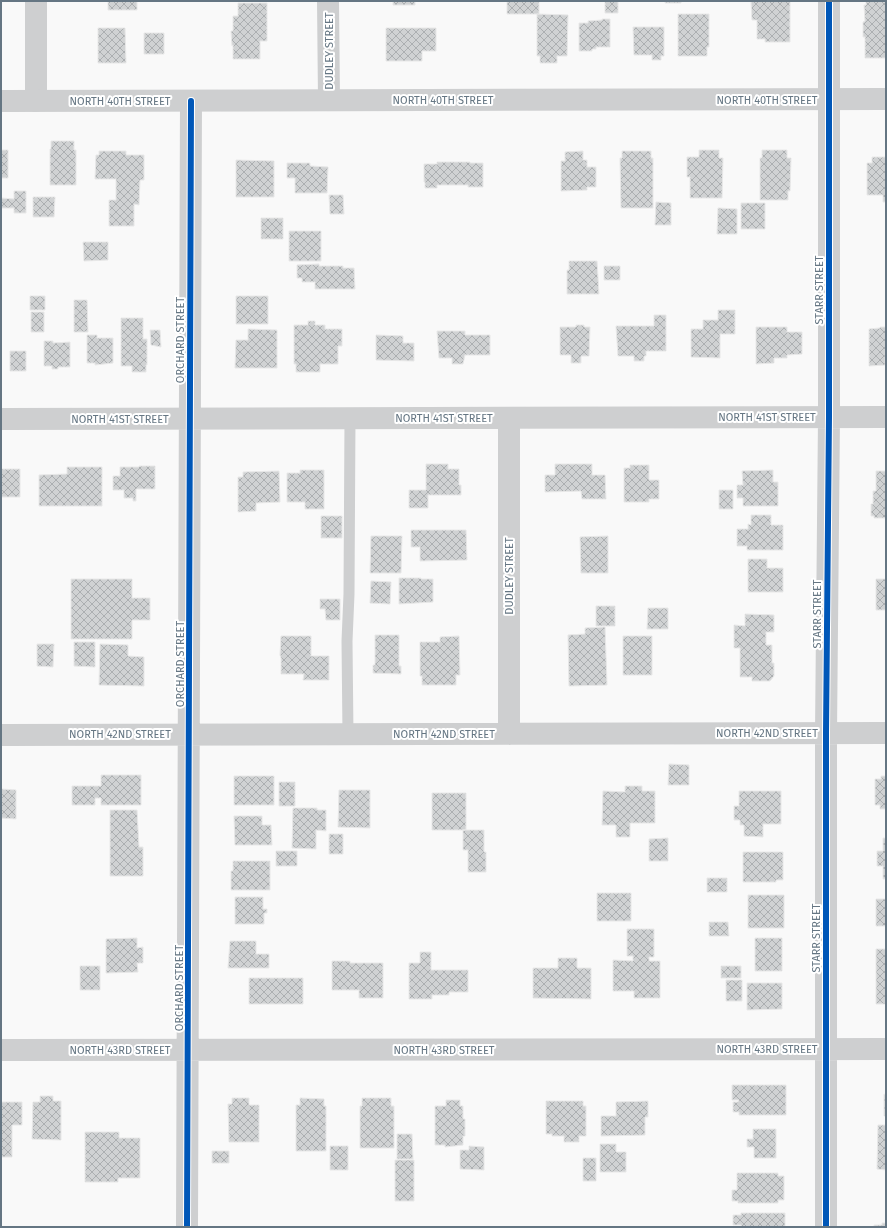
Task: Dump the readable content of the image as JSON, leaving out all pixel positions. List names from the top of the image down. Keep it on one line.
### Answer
{"streets":{"street":["DUDLEY STREET","NORTH 40TH STREET","STARR STREET","ORCHARD STREET","NORTH 41ST STREET","NORTH 42ND STREET","NORTH 43RD STREET"]},"crossings":[["DUDLEY STREET","NORTH 40TH STREET"],["DUDLEY STREET","NORTH 41ST STREET"],["DUDLEY STREET","NORTH 42ND STREET"],["NORTH 40TH STREET","STARR STREET"],["NORTH 40TH STREET","ORCHARD STREET"],["STARR STREET","NORTH 41ST STREET"],["STARR STREET","NORTH 42ND STREET"],["STARR STREET","NORTH 43RD STREET"],["ORCHARD STREET","NORTH 41ST STREET"],["ORCHARD STREET","NORTH 42ND STREET"],["ORCHARD STREET","NORTH 43RD STREET"]]}
